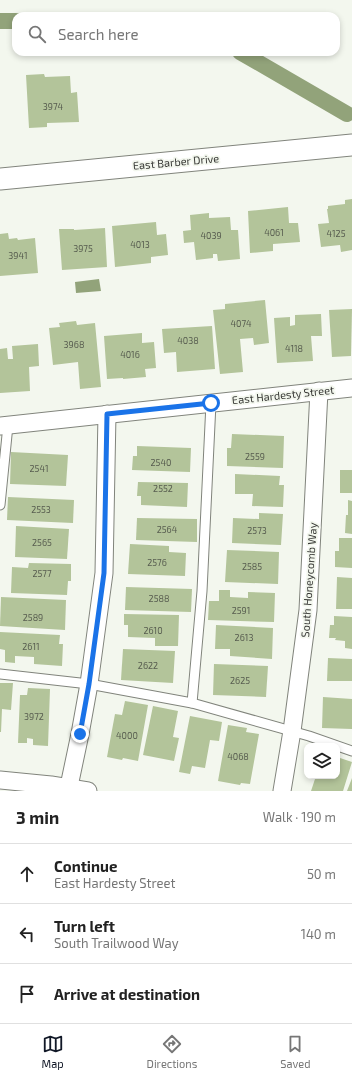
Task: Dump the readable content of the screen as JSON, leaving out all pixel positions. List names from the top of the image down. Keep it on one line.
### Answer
{"streets":{"street":["East Barber Drive","East Hardesty Street","South Honeycomb Way"]},"crossings":[["East Hardesty Street","South Honeycomb Way"]],"house_numbers":["3974","4061","4125","4039","4013","3975","3941","4074","4038","3968","4118","4016","2559","2540","2541","2552","2553","2564","2573","2565","2576","2585","2577","2588","2591","2589","2610","2613","2611","2622","2625","3972","4000","4068"],"page":{"search":"Search here","heading":["3 min","Walk · 190 m"],"list":[["Continue","East Hardesty Street","50 m"],["Turn left","South Trailwood Way","140 m"],"Arrive at destination"],"nav":["Map","Directions","Saved"]}}
